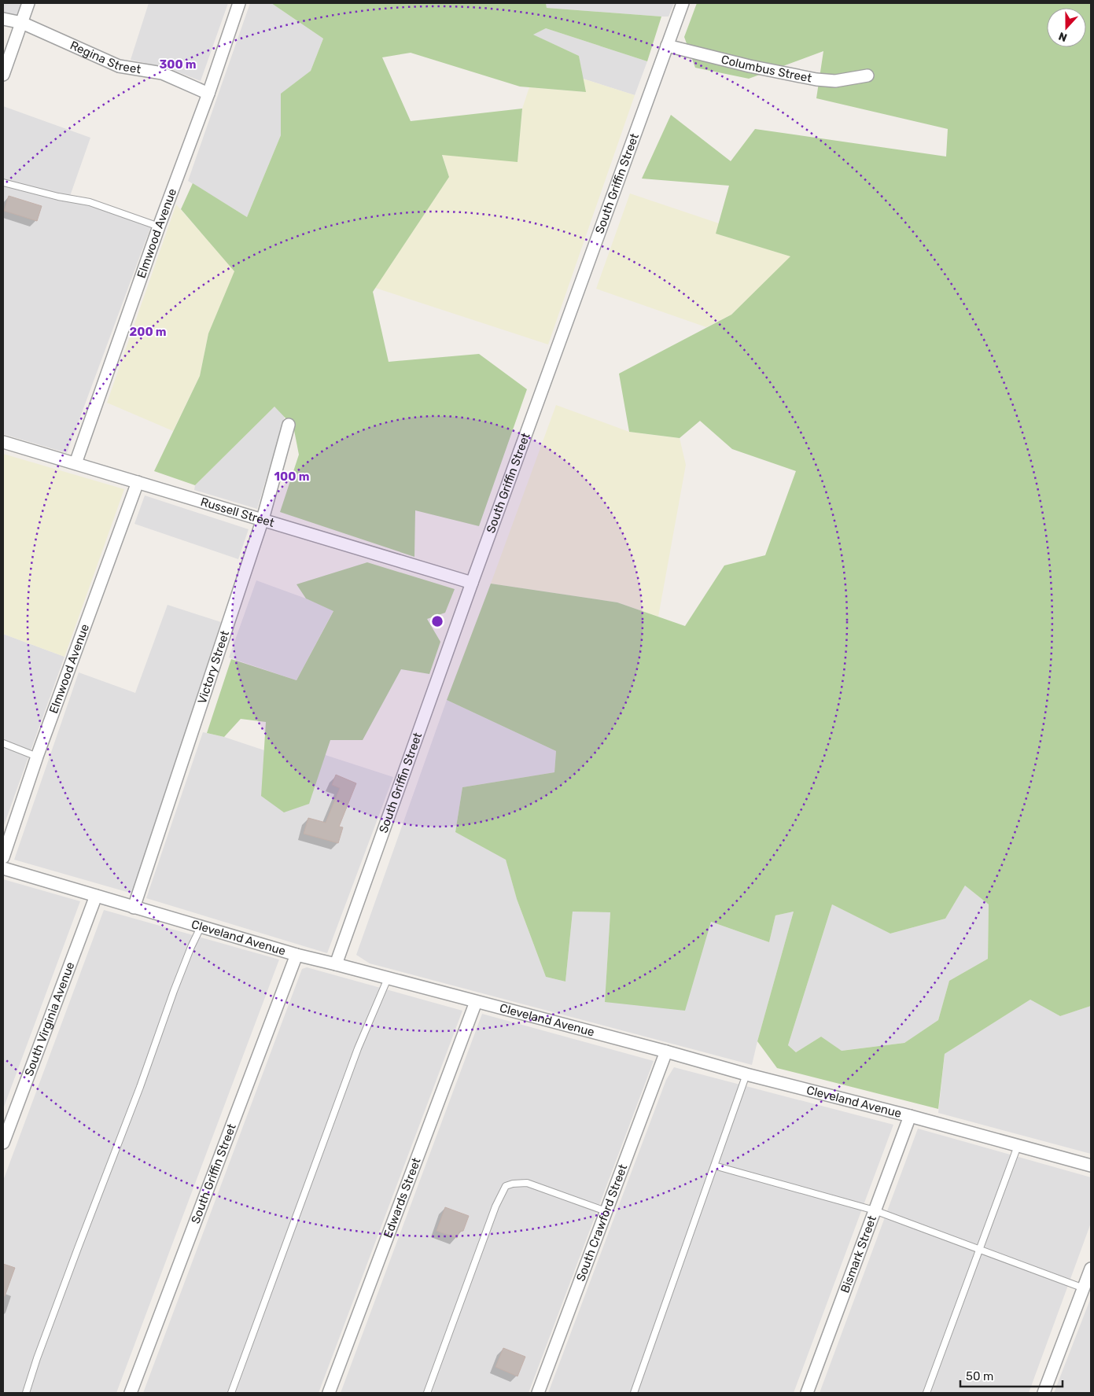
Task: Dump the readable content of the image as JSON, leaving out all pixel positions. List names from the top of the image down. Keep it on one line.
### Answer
{"streets":{"street":["Regina Street","Columbus Street","South Griffin Street","Elmwood Avenue","Russell Street","Victory Street","Cleveland Avenue","South Virginia Avenue","Edwards Street","South Crawford Street","Bismark Street"]},"crossings":[["Regina Street","Elmwood Avenue"],["Columbus Street","South Griffin Street"],["South Griffin Street","Russell Street"],["South Griffin Street","Cleveland Avenue"],["Elmwood Avenue","Russell Street"],["Russell Street","Victory Street"],["Victory Street","Cleveland Avenue"],["Cleveland Avenue","South Virginia Avenue"],["Cleveland Avenue","Edwards Street"],["Cleveland Avenue","South Crawford Street"],["Cleveland Avenue","Bismark Street"]],"scale_bar":"50 m","north":"bottom","rings":["300 m","200 m","100 m"]}
